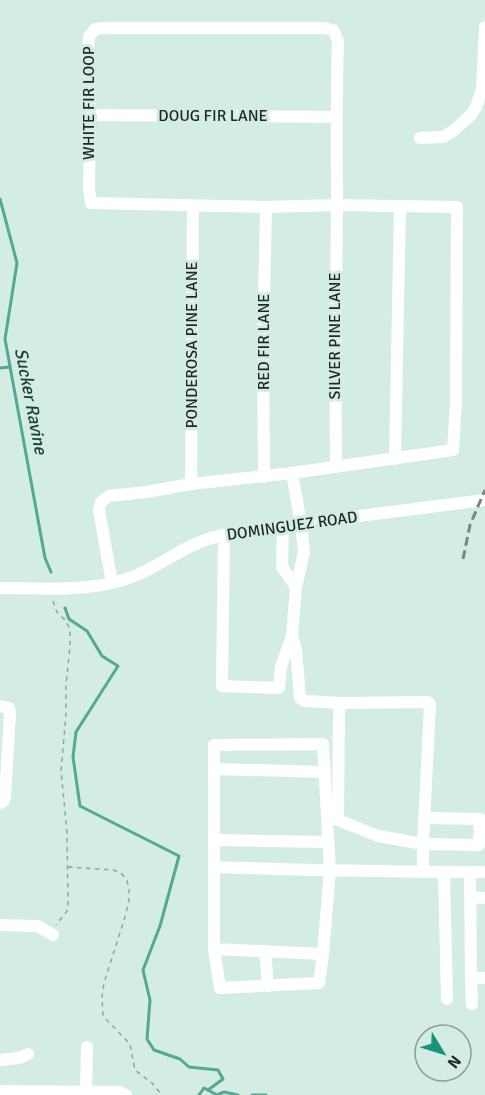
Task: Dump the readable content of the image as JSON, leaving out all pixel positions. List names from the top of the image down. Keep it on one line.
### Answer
{"streets":{"street":["WHITE FIR LOOP","DOUG FIR LANE","SILVER PINE LANE","RED FIR LANE","PONDEROSA PINE LANE","DOMINGUEZ ROAD"]},"crossings":[["WHITE FIR LOOP","DOUG FIR LANE"],["WHITE FIR LOOP","SILVER PINE LANE"],["WHITE FIR LOOP","RED FIR LANE"],["WHITE FIR LOOP","PONDEROSA PINE LANE"]],"water":["Sucker Ravine"],"north":"bottom right"}
